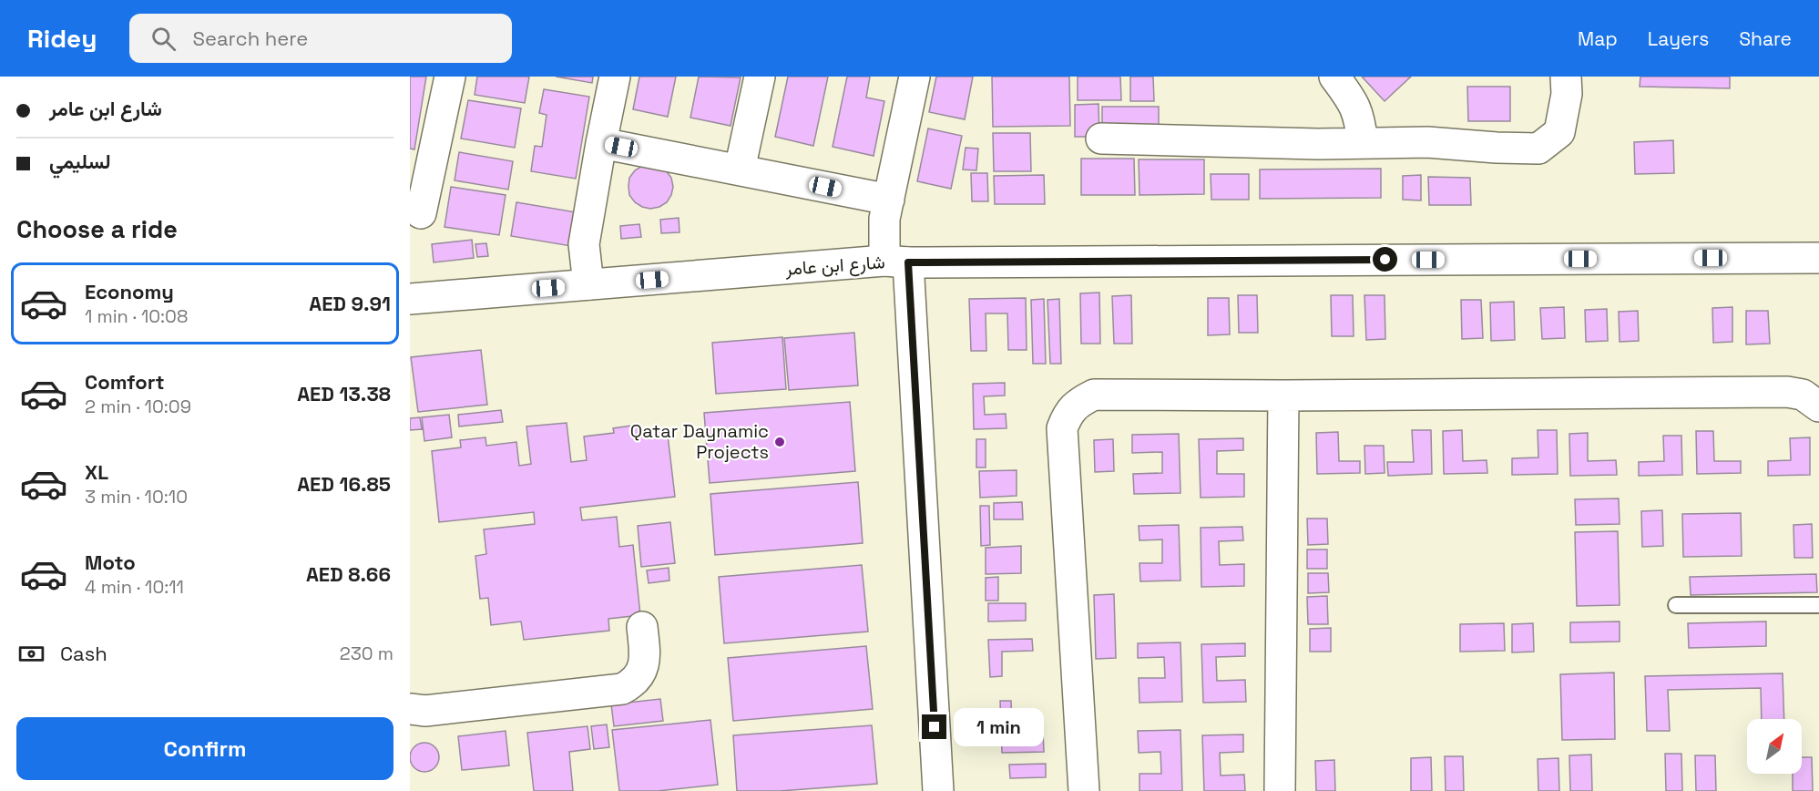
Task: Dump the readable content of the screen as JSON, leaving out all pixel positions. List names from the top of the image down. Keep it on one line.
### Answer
{"streets":{"street":["شارع ابن عامر"]},"places":["Qatar Daynamic Projects"],"north":"top right","page":{"header":"Ridey","search":"Search here","nav":["Map","Layers","Share"],"banner":["شارع ابن عامر","لسليمي"],"heading":"Choose a ride","list":[{"name":"Economy","note":"1 min · 10:08","value":"AED 9.91"},{"name":"Comfort","note":"2 min · 10:09","value":"AED 13.38"},{"name":"XL","note":"3 min · 10:10","value":"AED 16.85"},{"name":"Moto","note":"4 min · 10:11","value":"AED 8.66"}],"pay":["Cash","230 m"],"buttons":"Confirm","bubble":"1 min"}}
